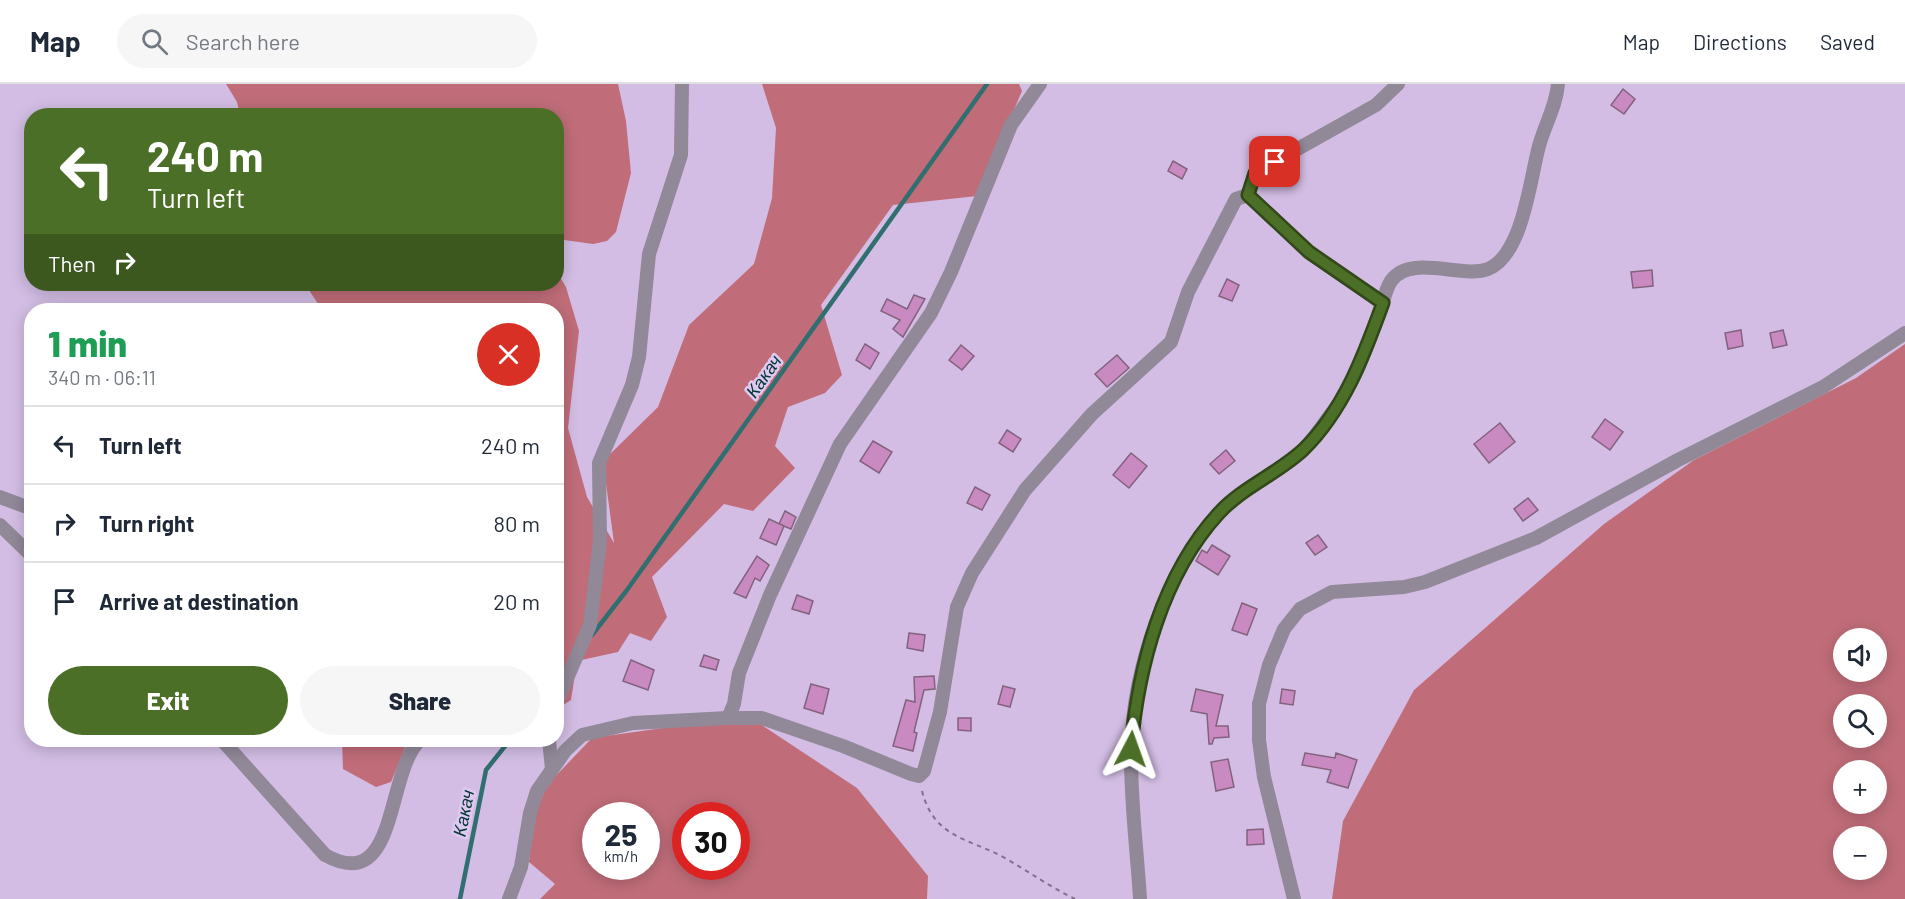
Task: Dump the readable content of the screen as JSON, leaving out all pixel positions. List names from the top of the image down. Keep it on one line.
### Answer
{"water":["Какач"],"page":{"header":"Map","search":"Search here","nav":["Map","Directions","Saved"],"turn":["240 m","Turn left"],"then":"Then","heading":["1 min","340 m · 06:11"],"list":[{"name":"Turn left","value":"240 m"},{"name":"Turn right","value":"80 m"},{"name":"Arrive at destination","value":"20 m"}],"map_buttons":["+","−"],"buttons":["Exit","Share"],"speed":"25 km/h","limit":"30"}}
